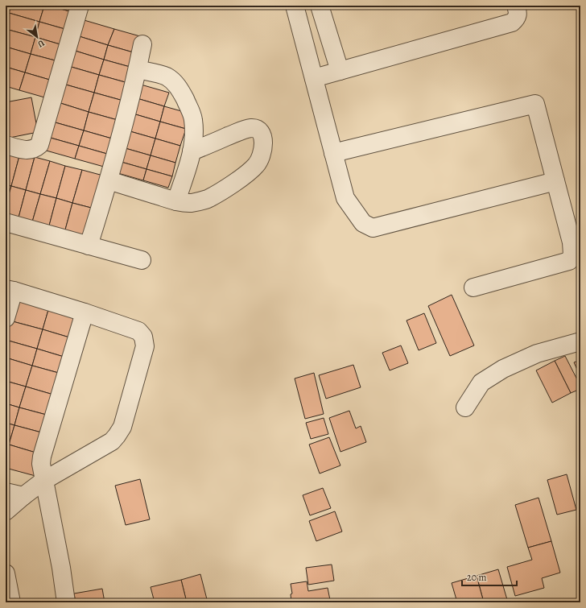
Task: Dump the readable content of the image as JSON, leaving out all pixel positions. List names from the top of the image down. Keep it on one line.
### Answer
{"scale_bar":"20 m","north":"bottom right"}
